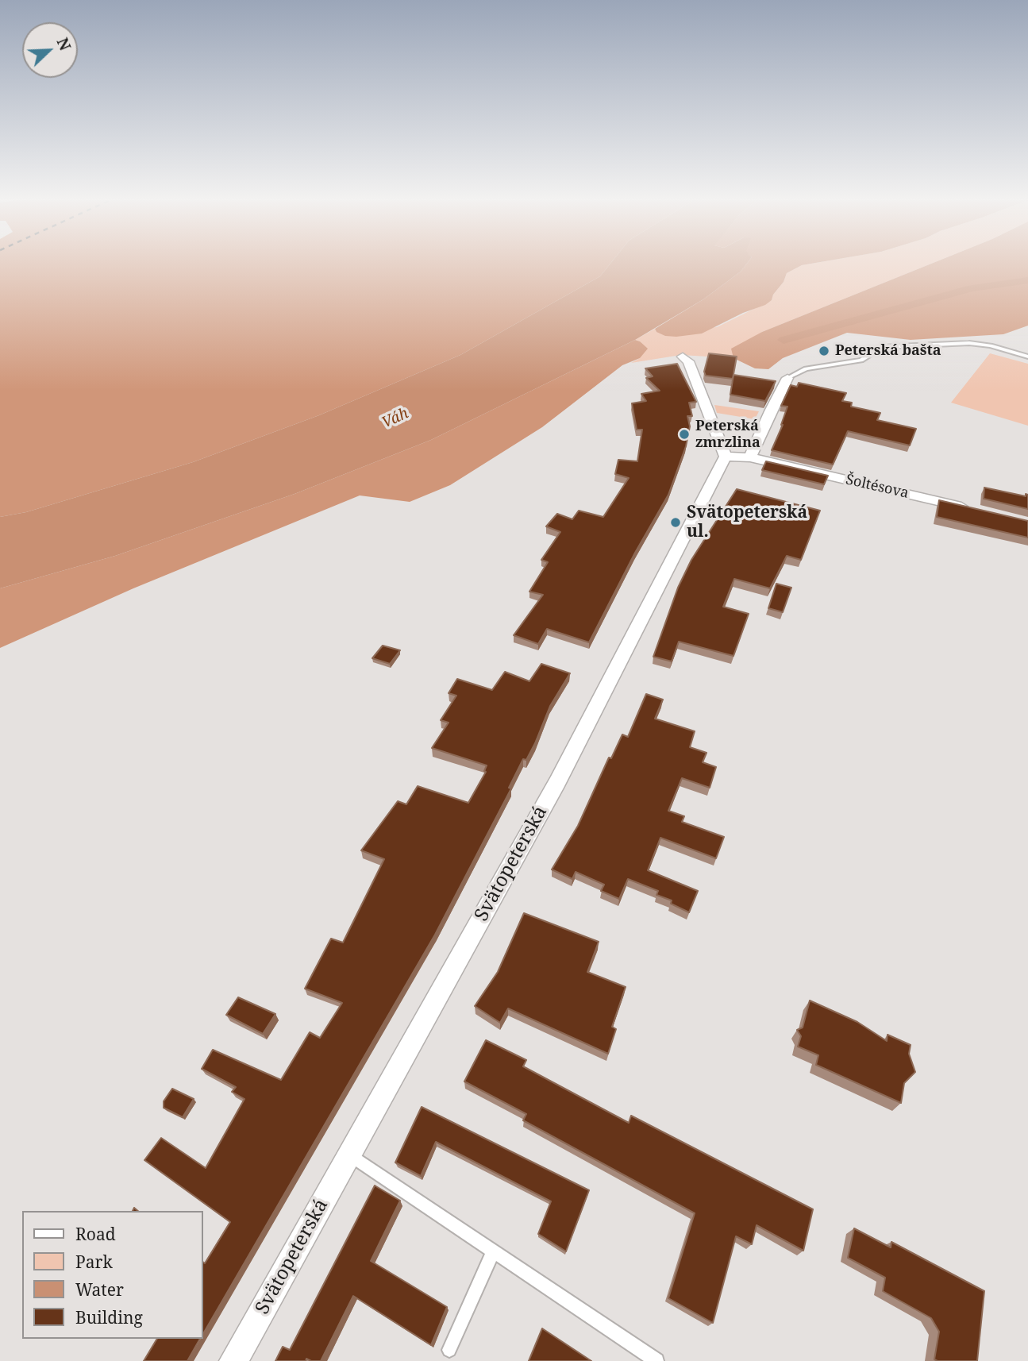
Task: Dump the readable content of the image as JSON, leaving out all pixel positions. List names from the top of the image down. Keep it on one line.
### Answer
{"streets":{"street":["Šoltésova","Svätopeterská"]},"crossings":[["Šoltésova","Svätopeterská"]],"water":["Váh"],"places":["Peterská bašta","Peterská zmrzlina","Svätopeterská ul."],"legend":["Road","Park","Water","Building"],"north":"top right"}
